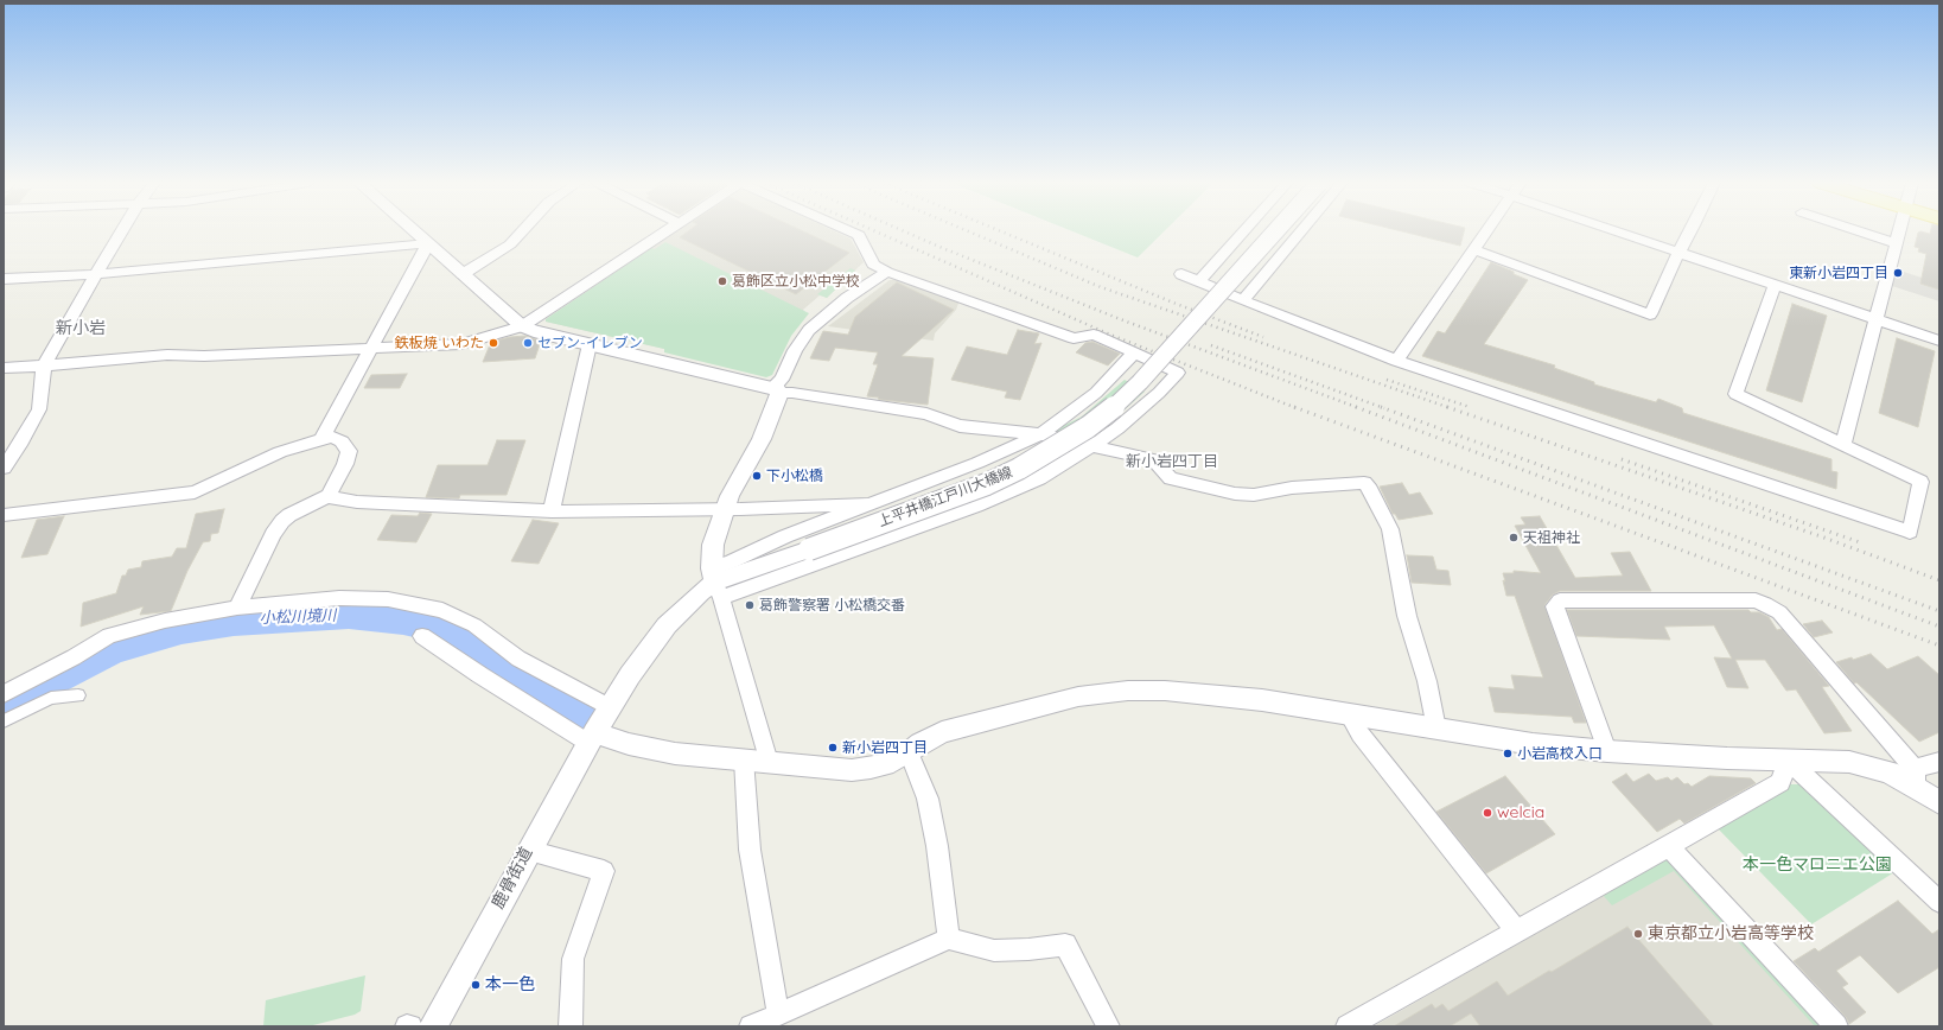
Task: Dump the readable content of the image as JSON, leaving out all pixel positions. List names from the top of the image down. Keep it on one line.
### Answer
{"streets":{"street":["上平井橋江戸川大橋線","鹿骨街道"]},"crossings":[["上平井橋江戸川大橋線","鹿骨街道"]],"districts":["新小岩","新小岩四丁目"],"water":["小松川境川"],"parks":["本一色マロニエ公園"],"places":["東新小岩四丁目","葛飾区立小松中学校","鉄板焼 いわた","セブン-イレブン","下小松橋","天祖神社","葛飾警察署 小松橋交番","新小岩四丁目","小岩高校入口","welcia","東京都立小岩高等学校","本一色"]}
